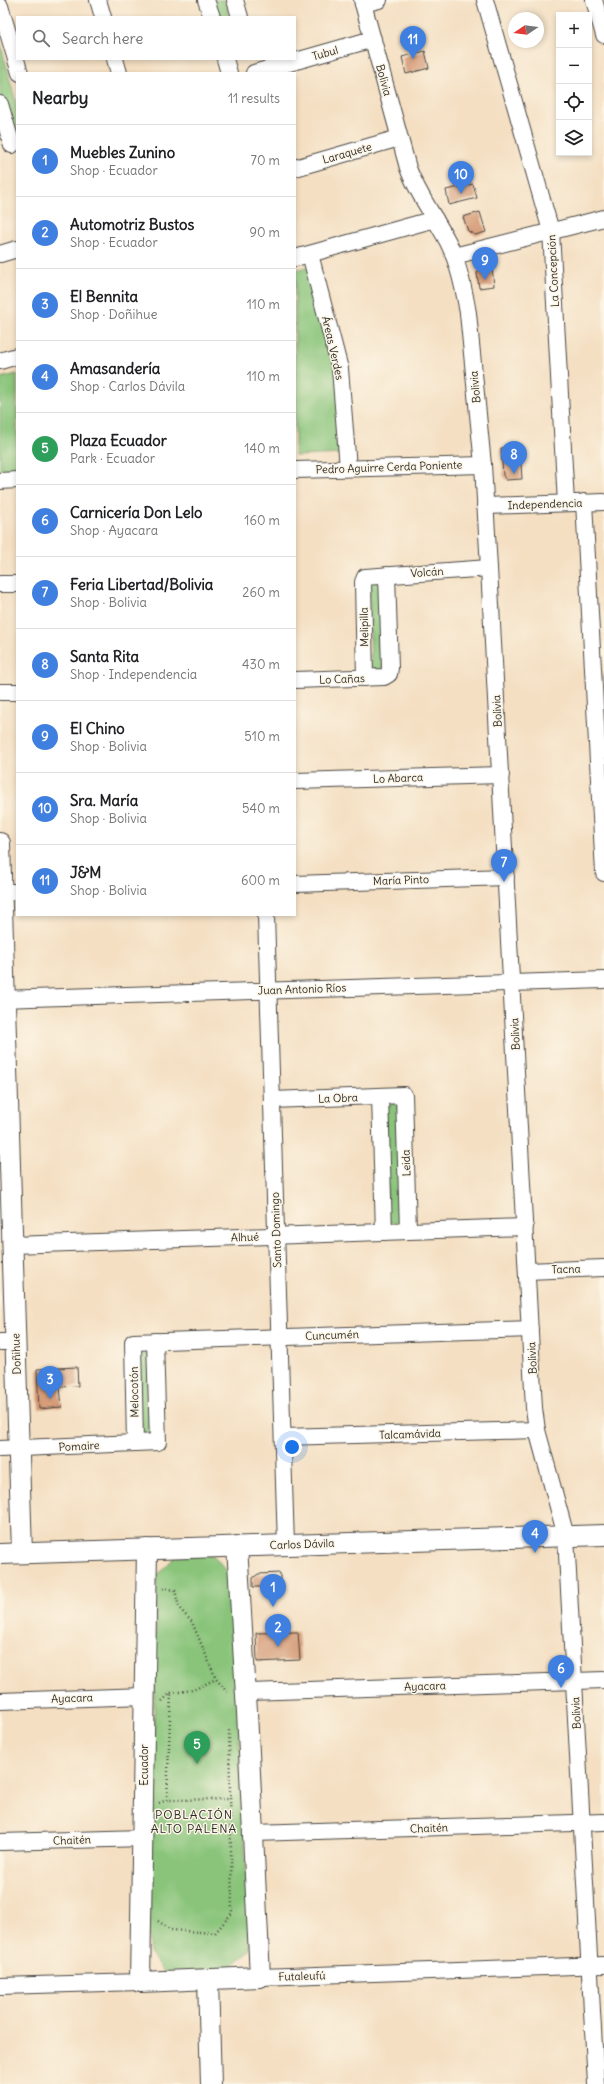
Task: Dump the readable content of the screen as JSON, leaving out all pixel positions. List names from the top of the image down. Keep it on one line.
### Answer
{"streets":{"street":["Tubul","Bolivia","Laraquete","La Concepción","Áreas Verdes","Pedro Aguirre Cerda Poniente","Independencia","Volcán","Melipilla","Lo Cañas","Lo Abarca","María Pinto","Juan Antonio Ríos","La Obra","Leida","Santo Domingo","Alhué","Tacna","Cuncumén","Doñihue","Melocotón","Talcamávida","Pomaire","Carlos Dávila","Ayacara","Ecuador","Chaitén","Futaleufú"]},"crossings":[["Tubul","Bolivia"],["Bolivia","Laraquete"],["Bolivia","Pedro Aguirre Cerda Poniente"],["Bolivia","Independencia"],["Bolivia","Volcán"],["Bolivia","Lo Abarca"],["Bolivia","María Pinto"],["Bolivia","Juan Antonio Ríos"],["Bolivia","Alhué"],["Bolivia","Tacna"],["Bolivia","Cuncumén"],["Bolivia","Talcamávida"],["Bolivia","Carlos Dávila"],["Bolivia","Ayacara"],["Bolivia","Chaitén"],["Bolivia","Futaleufú"],["La Concepción","Independencia"],["Áreas Verdes","Pedro Aguirre Cerda Poniente"],["Volcán","Melipilla"],["Volcán","Lo Cañas"],["Melipilla","Lo Cañas"],["Juan Antonio Ríos","Santo Domingo"],["Juan Antonio Ríos","Doñihue"],["La Obra","Leida"],["La Obra","Santo Domingo"],["Leida","Alhué"],["Santo Domingo","Alhué"],["Santo Domingo","Cuncumén"],["Santo Domingo","Talcamávida"],["Santo Domingo","Carlos Dávila"],["Alhué","Doñihue"],["Cuncumén","Melocotón"],["Doñihue","Pomaire"],["Doñihue","Carlos Dávila"],["Melocotón","Pomaire"],["Carlos Dávila","Ecuador"],["Ayacara","Ecuador"],["Ecuador","Chaitén"],["Ecuador","Futaleufú"]],"districts":["POBLACIÓN ALTO PALENA"],"north":"left","page":{"map_buttons":["+","−"],"search":"Search here","pins":["11","10","9","8","7","3","4","1","2","6","5"],"heading":["Nearby","11 results"],"list":[{"mark":"1","name":"Muebles Zunino","note":"Shop · Ecuador","value":"70 m"},{"mark":"2","name":"Automotriz Bustos","note":"Shop · Ecuador","value":"90 m"},{"mark":"3","name":"El Bennita","note":"Shop · Doñihue","value":"110 m"},{"mark":"4","name":"Amasandería","note":"Shop · Carlos Dávila","value":"110 m"},{"mark":"5","name":"Plaza Ecuador","note":"Park · Ecuador","value":"140 m"},{"mark":"6","name":"Carnicería Don Lelo","note":"Shop · Ayacara","value":"160 m"},{"mark":"7","name":"Feria Libertad/Bolivia","note":"Shop · Bolivia","value":"260 m"},{"mark":"8","name":"Santa Rita","note":"Shop · Independencia","value":"430 m"},{"mark":"9","name":"El Chino","note":"Shop · Bolivia","value":"510 m"},{"mark":"10","name":"Sra. María","note":"Shop · Bolivia","value":"540 m"},{"mark":"11","name":"J&M","note":"Shop · Bolivia","value":"600 m"}]}}
